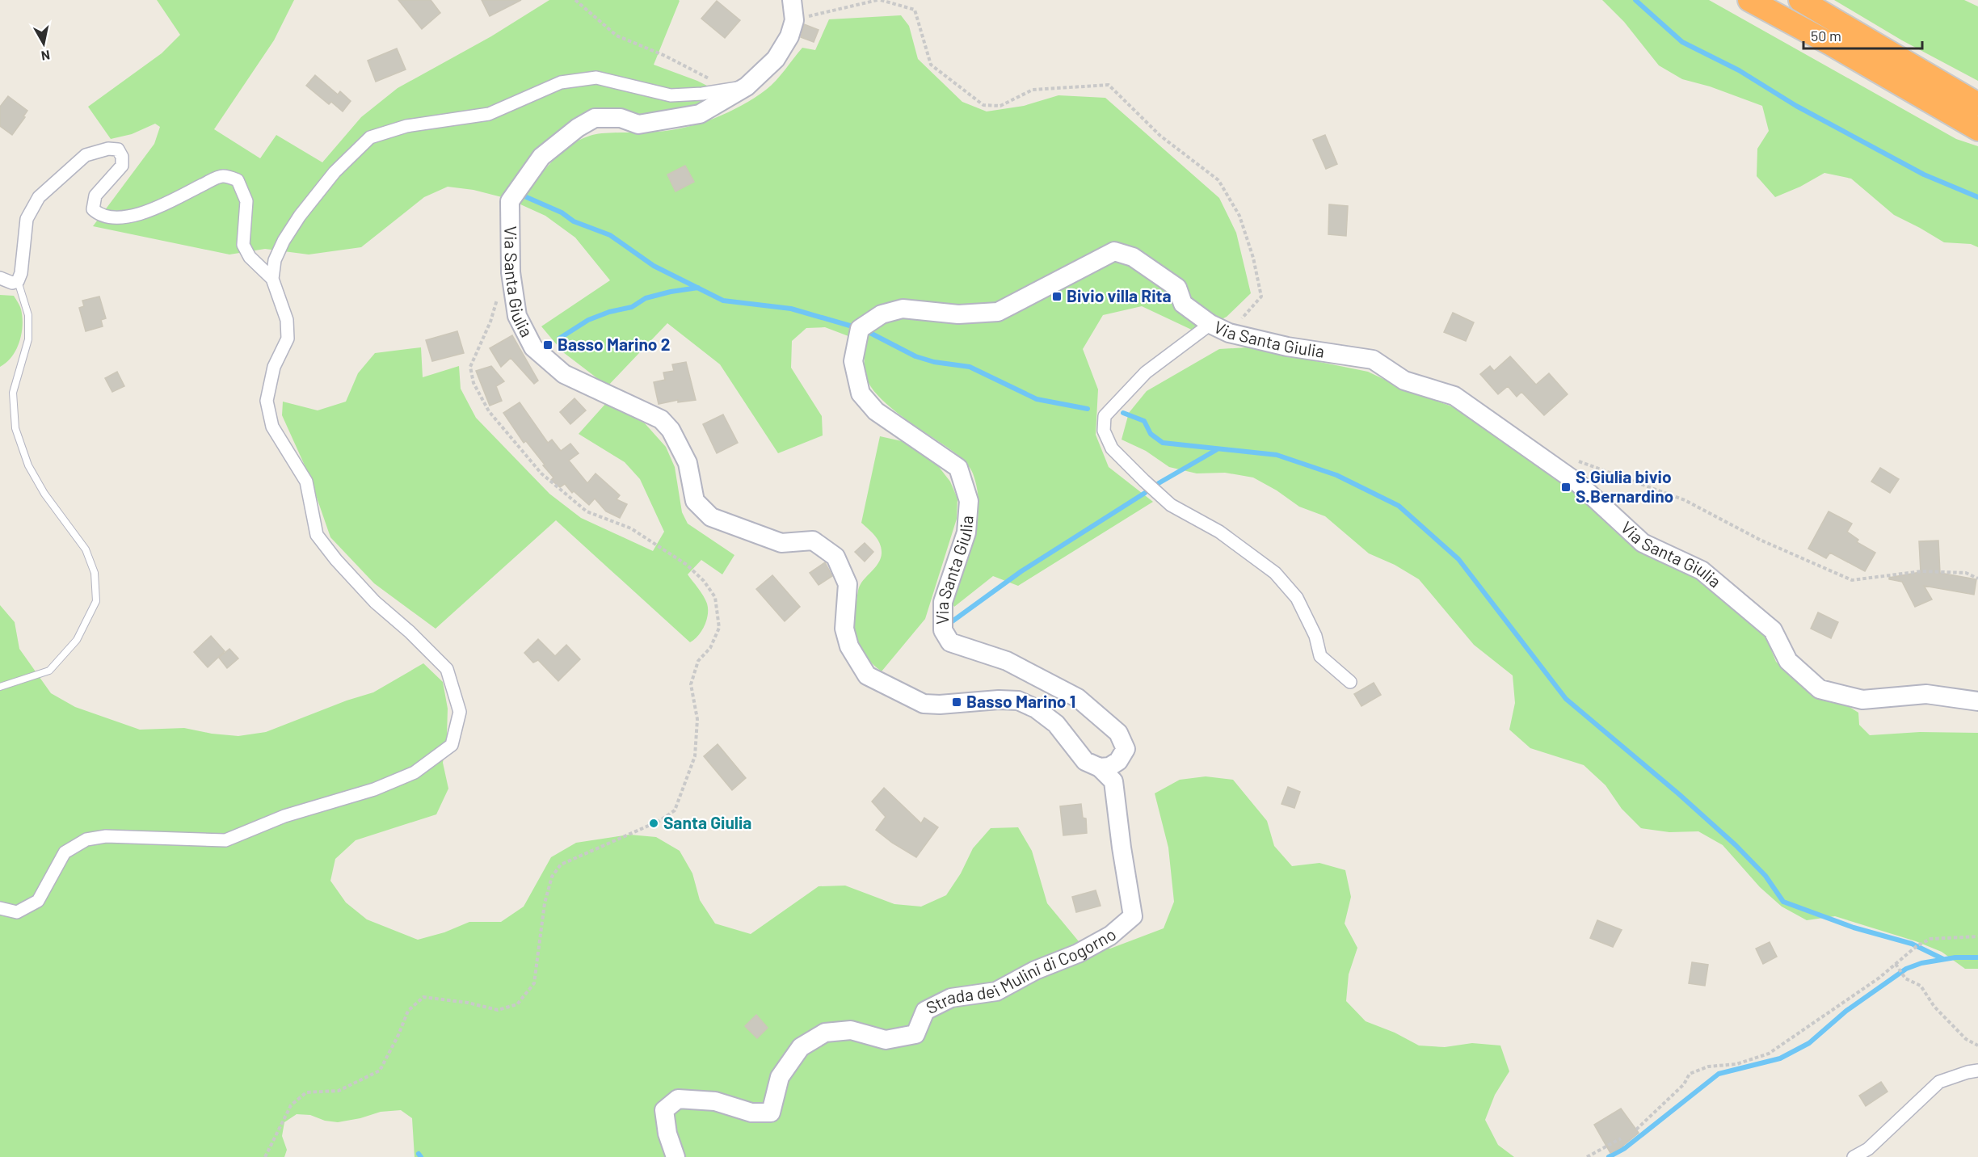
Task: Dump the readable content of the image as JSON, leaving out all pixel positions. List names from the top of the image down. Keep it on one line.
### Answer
{"streets":{"street":["Via Santa Giulia","Strada dei Mulini di Cogorno"]},"crossings":[["Via Santa Giulia","Strada dei Mulini di Cogorno"]],"places":{"transit":["Bivio villa Rita","Basso Marino 2","S.Giulia bivio S.Bernardino","Basso Marino 1"],"other":["Santa Giulia"]},"scale_bar":"50 m","north":"bottom"}
